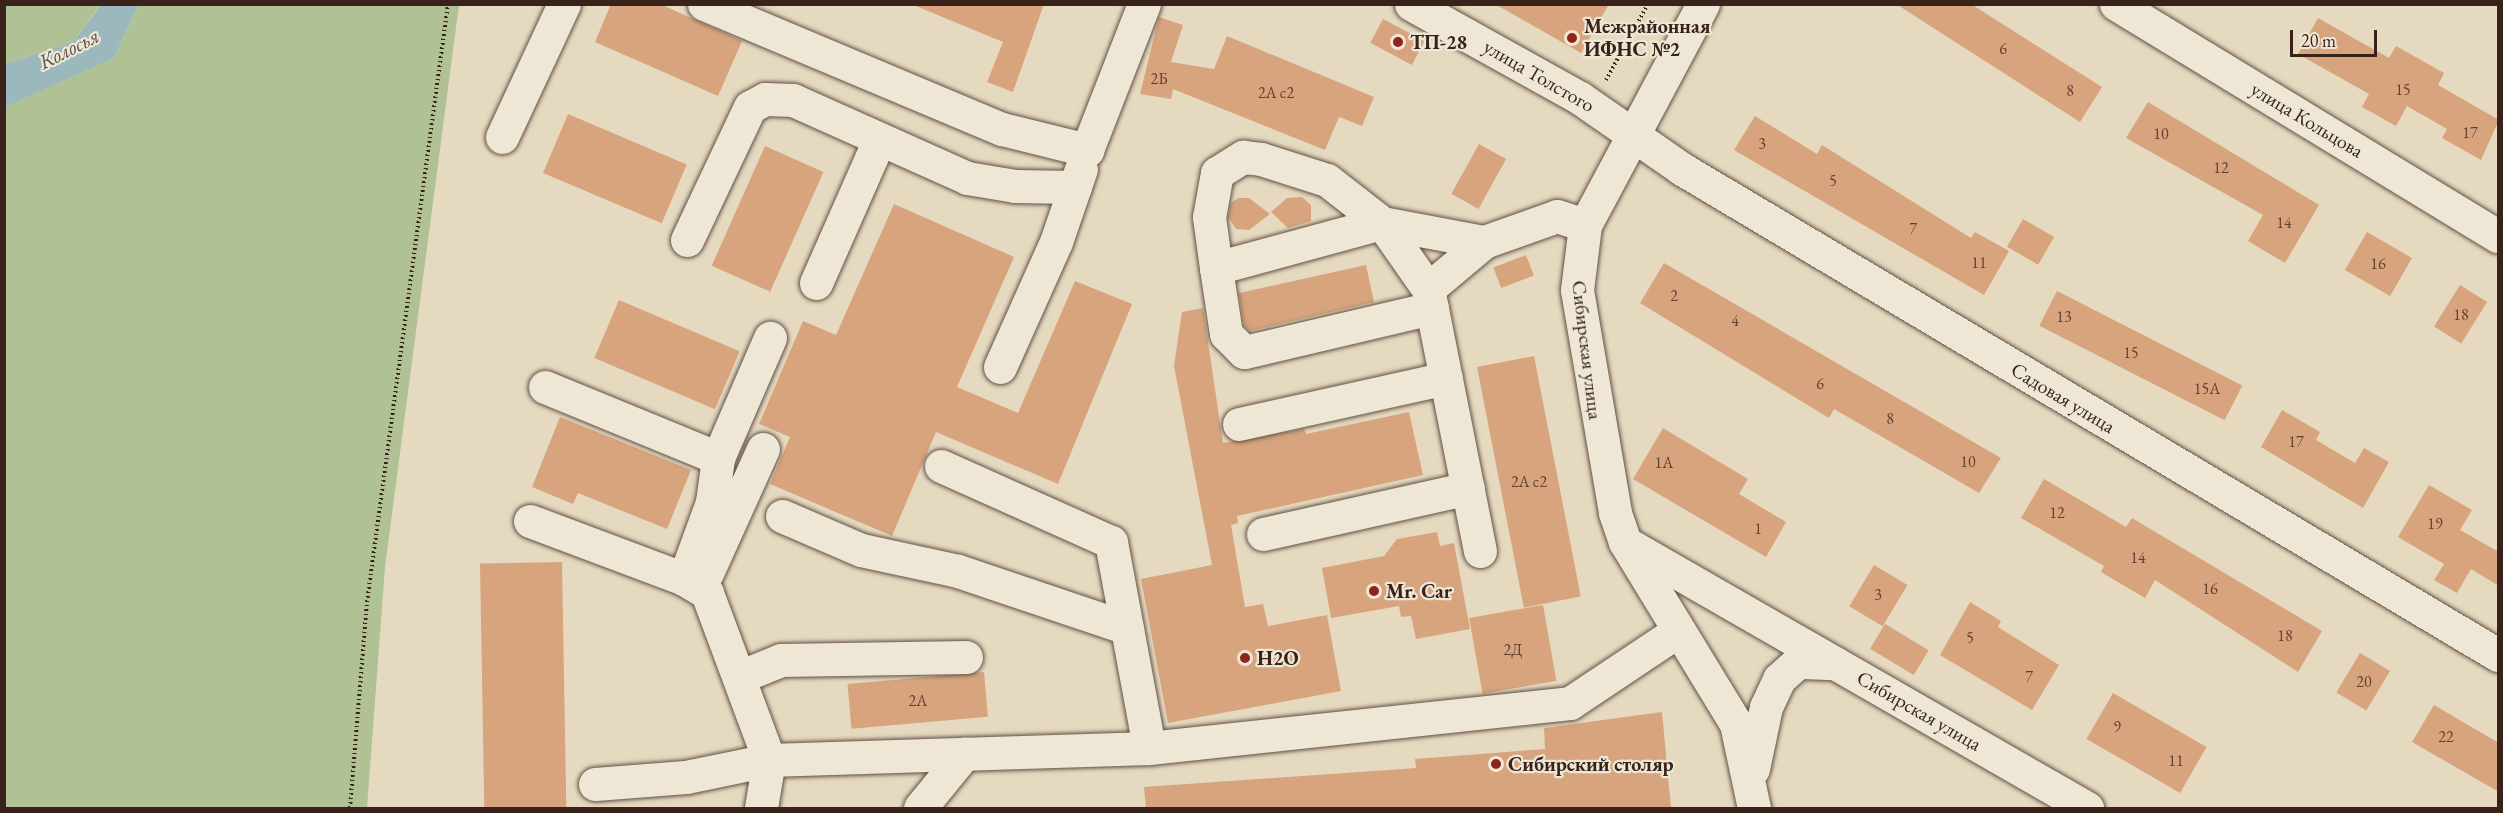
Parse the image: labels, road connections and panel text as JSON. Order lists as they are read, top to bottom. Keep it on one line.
{"streets":{"street":["улица Толстого","улица Кольцова","Сибирская улица","Садовая улица"]},"crossings":[["улица Толстого","Сибирская улица"],["улица Толстого","Садовая улица"],["Сибирская улица","Садовая улица"]],"water":["Колосья"],"places":["Межрайонная ИФНС №2","ТП-28","Mr. Car","Н2О","Сибирский столяр"],"house_numbers":["6","2Б","15","8","2А с2","17","10","3","12","5","14","7","11","16","2","18","13","4","15","6","15А","8","17","10","1А","2А с2","12","19","1","14","16","3","18","5","2Д","7","20","2А","9","22","11"],"scale_bar":"20 m"}
